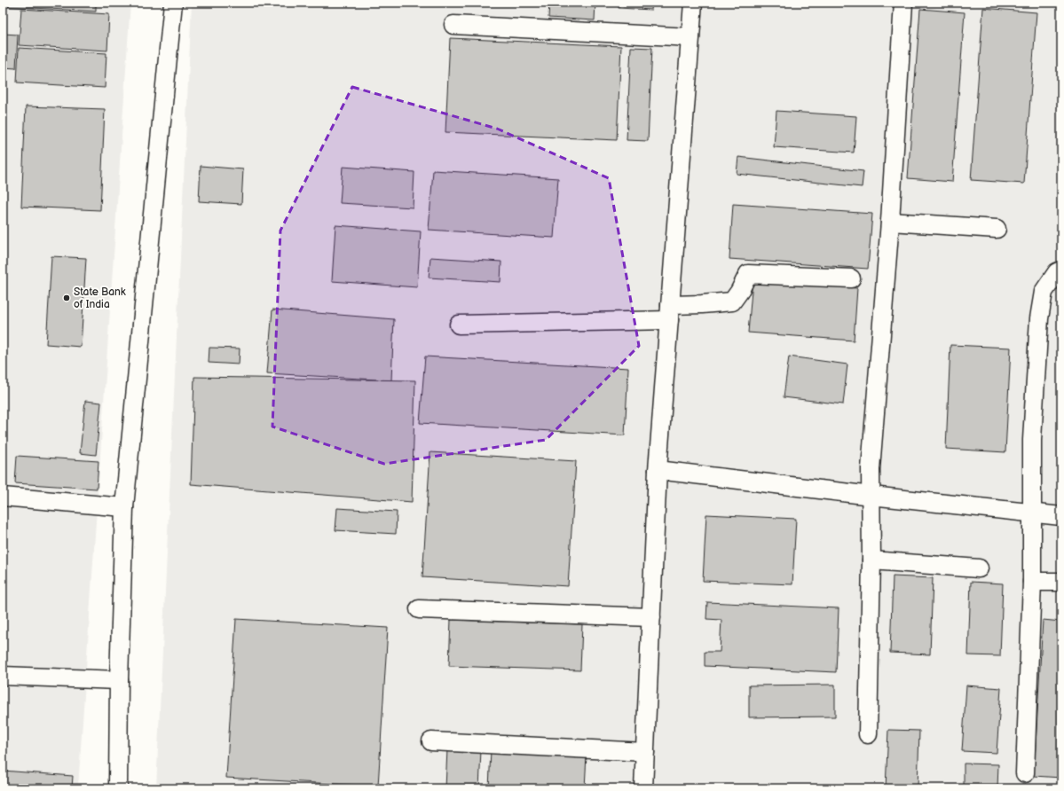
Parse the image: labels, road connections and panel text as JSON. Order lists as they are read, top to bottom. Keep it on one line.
{"places":["State Bank of India"]}
